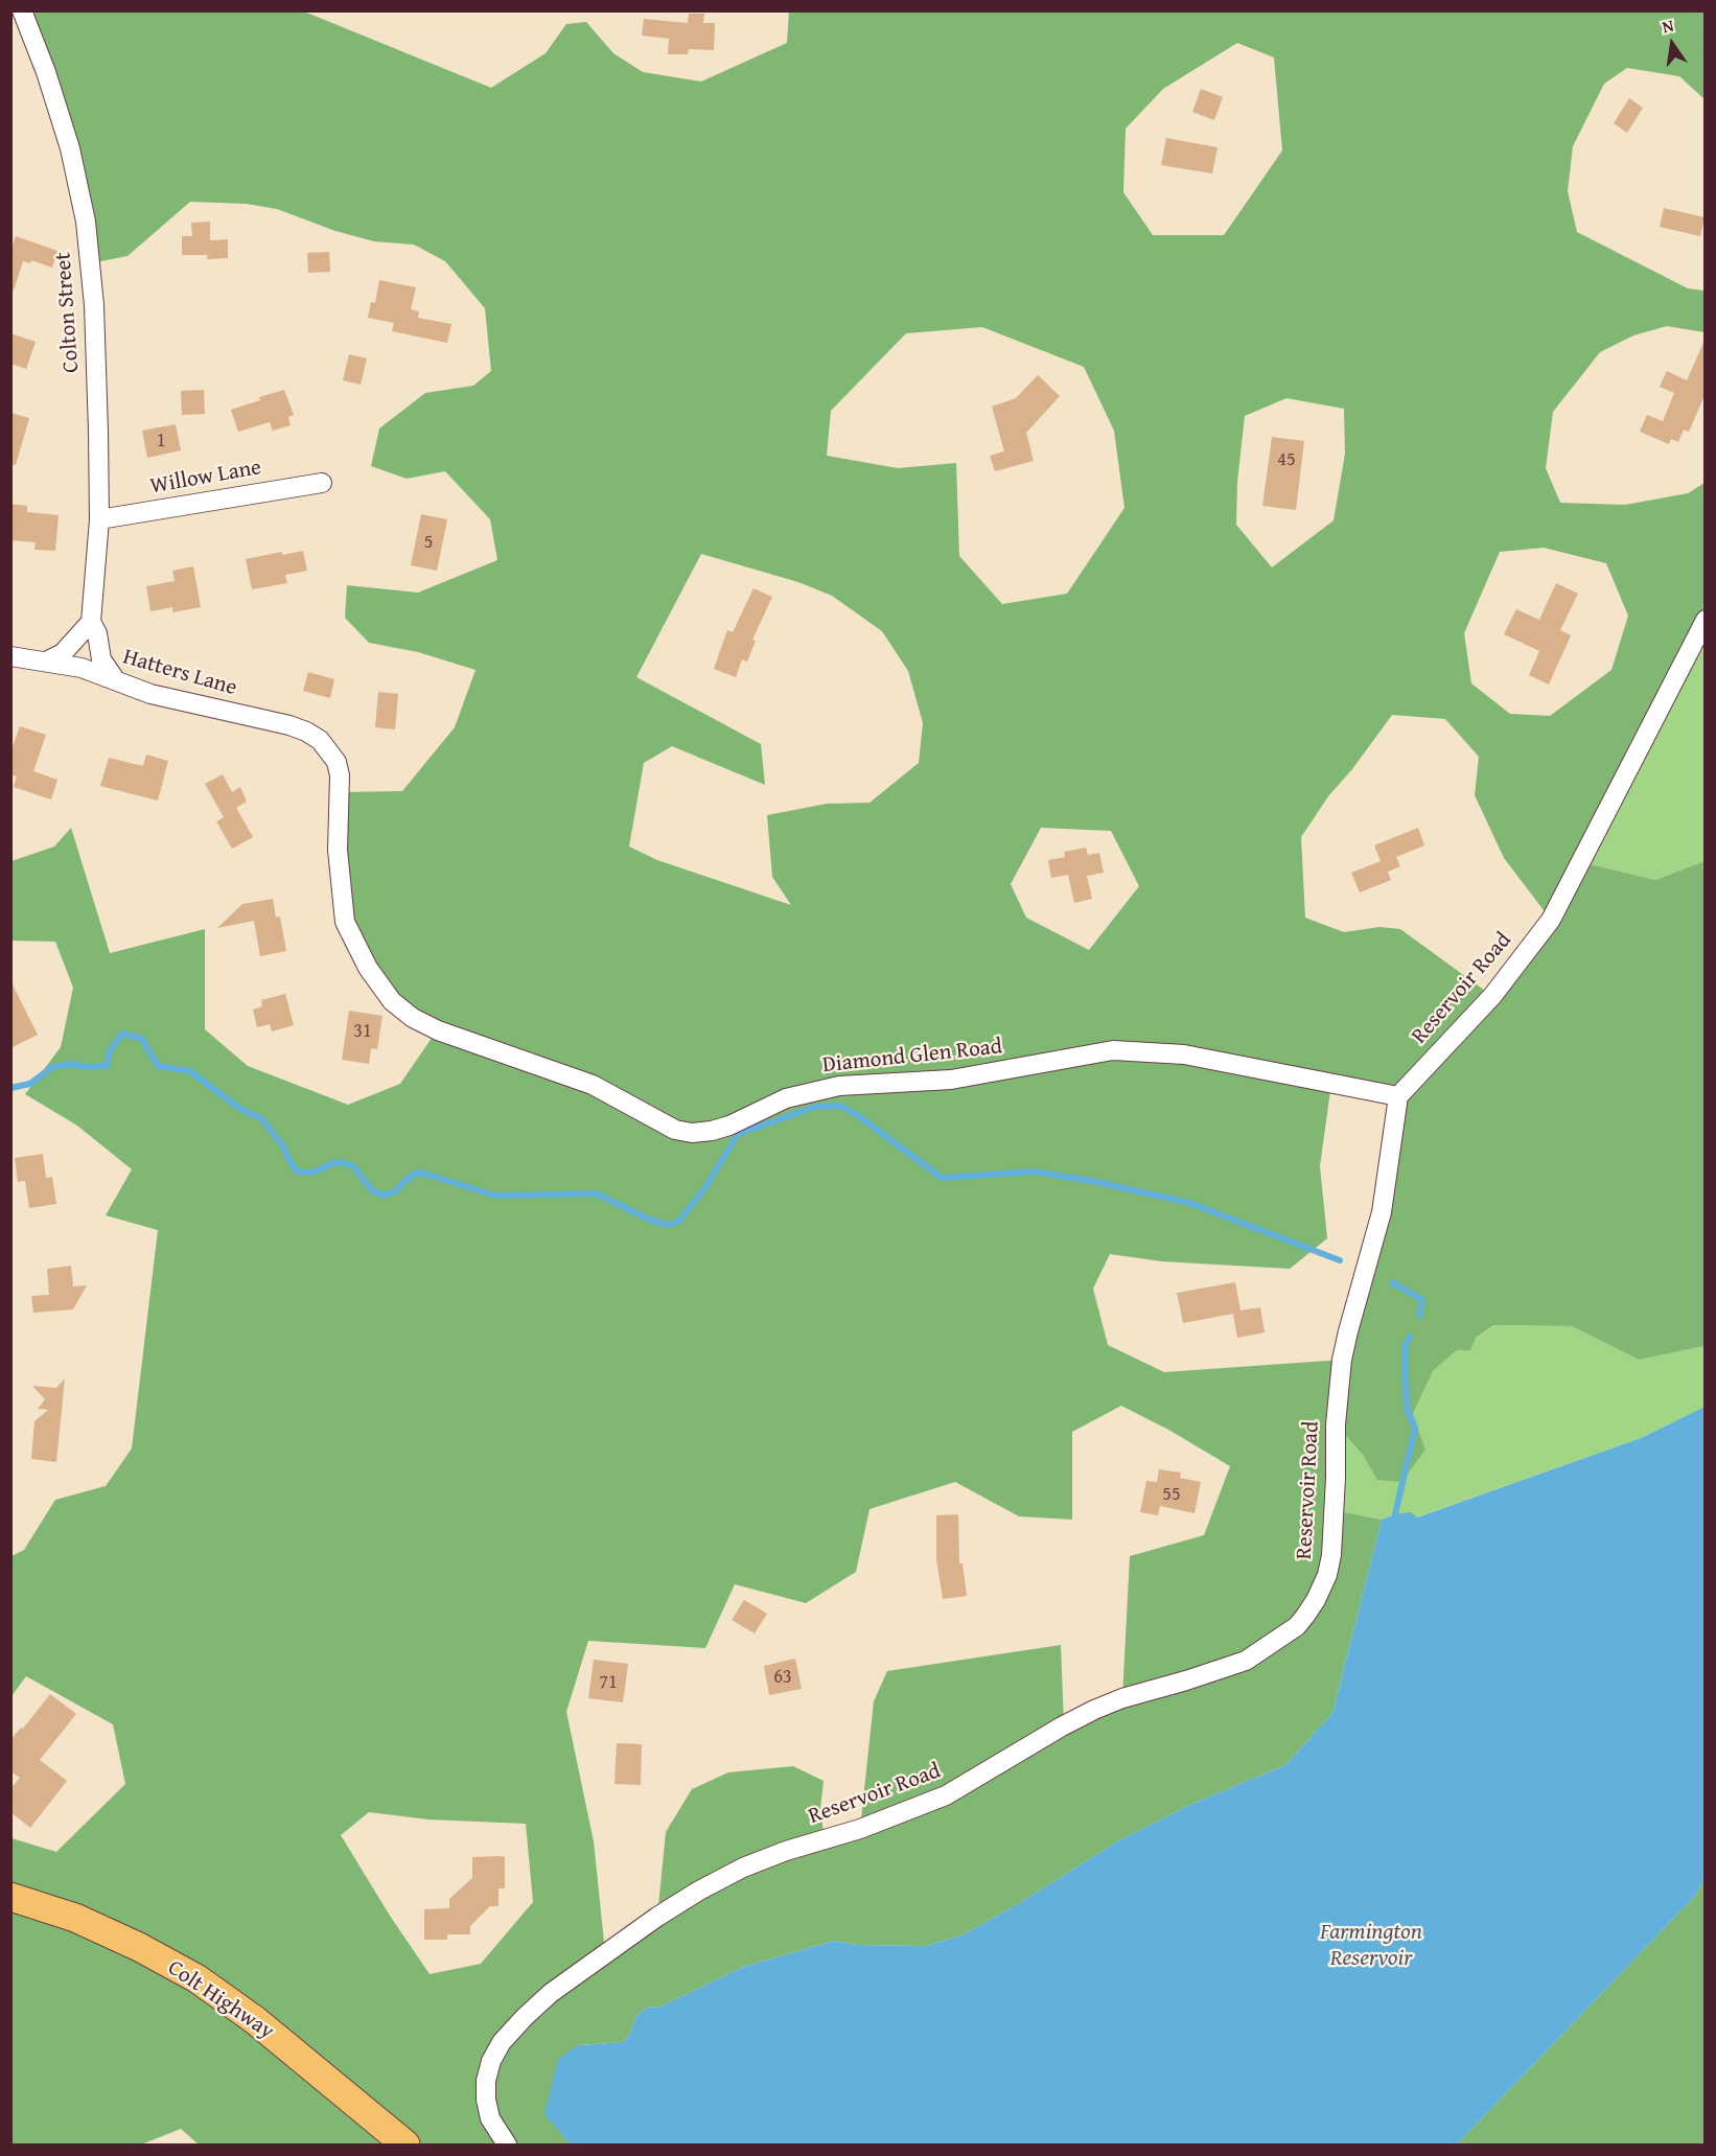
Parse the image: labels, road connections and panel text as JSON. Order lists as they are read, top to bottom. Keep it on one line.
{"streets":{"highway":["Colt Highway"],"street":["Colton Street","Willow Lane","Hatters Lane","Reservoir Road","Diamond Glen Road"]},"crossings":[["Colton Street","Willow Lane"],["Colton Street","Hatters Lane"],["Hatters Lane","Diamond Glen Road"],["Reservoir Road","Diamond Glen Road"]],"water":["Farmington Reservoir"],"house_numbers":["1","45","5","31","55","63","71"],"north":"top"}
